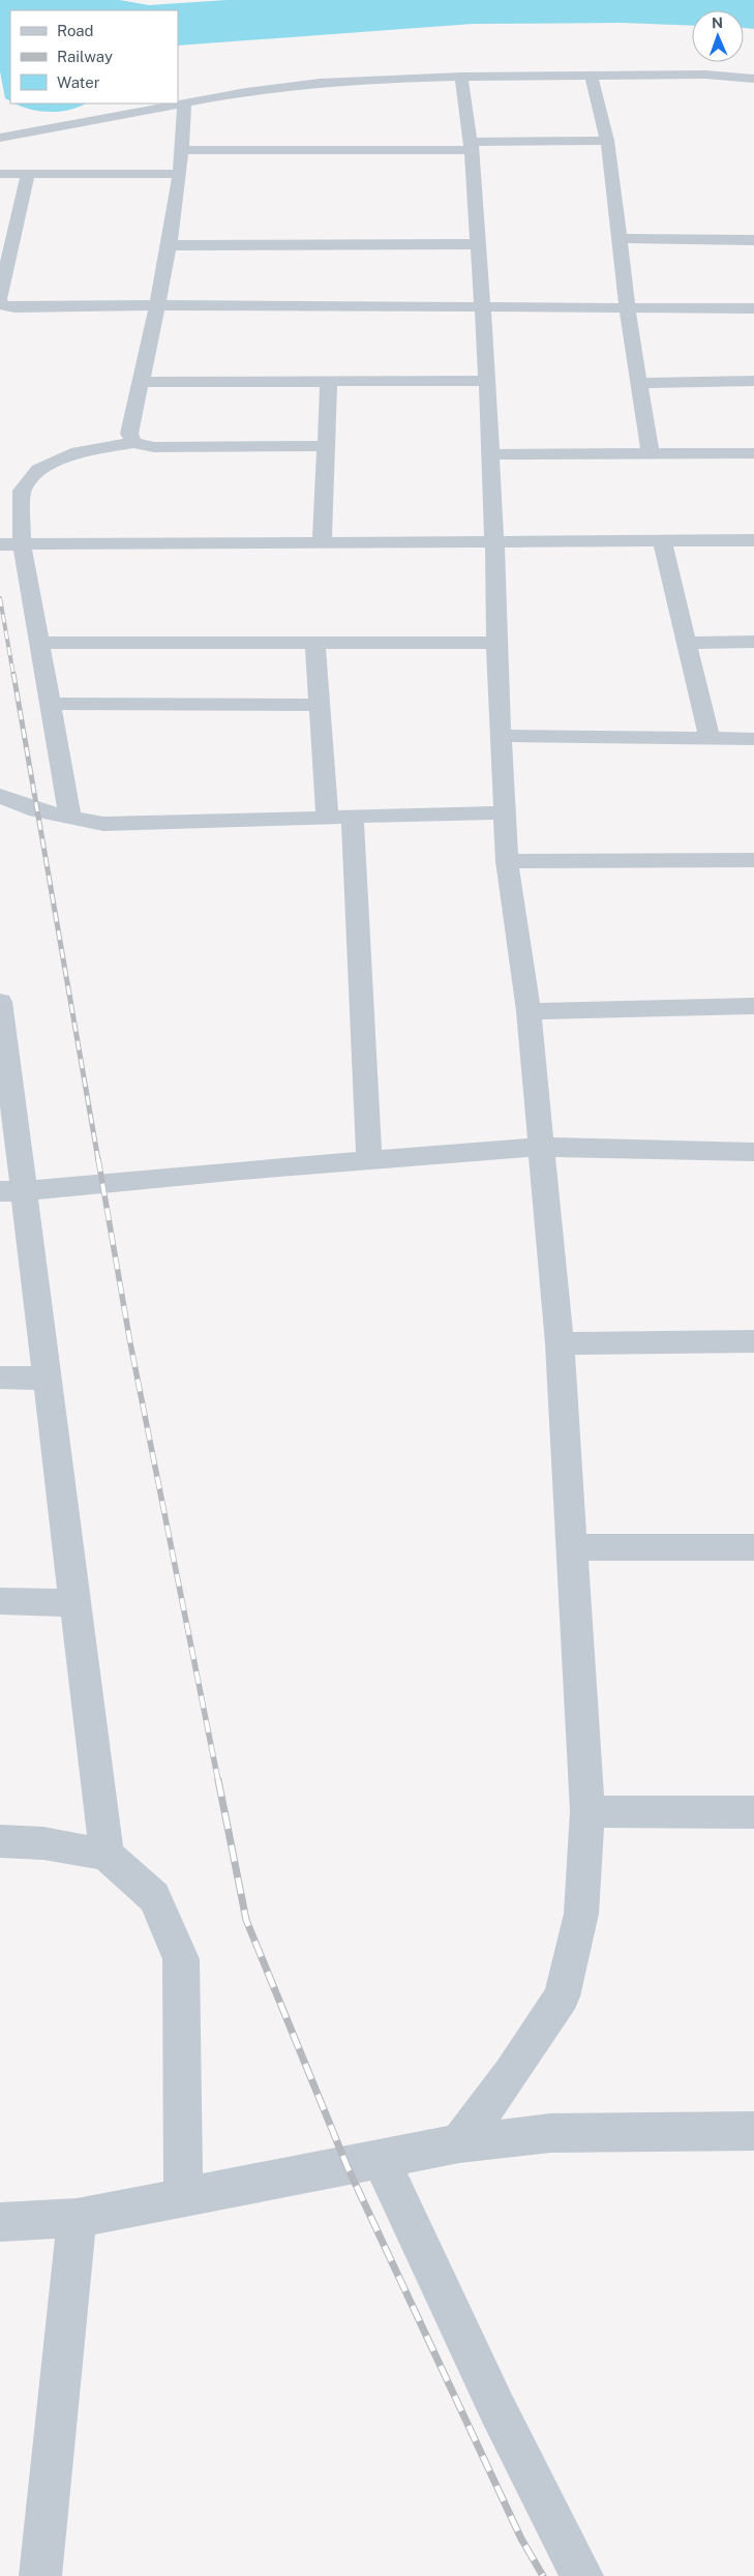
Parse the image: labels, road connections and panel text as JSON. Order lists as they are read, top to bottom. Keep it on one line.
{"legend":["Road","Railway","Water"],"north":"top"}
